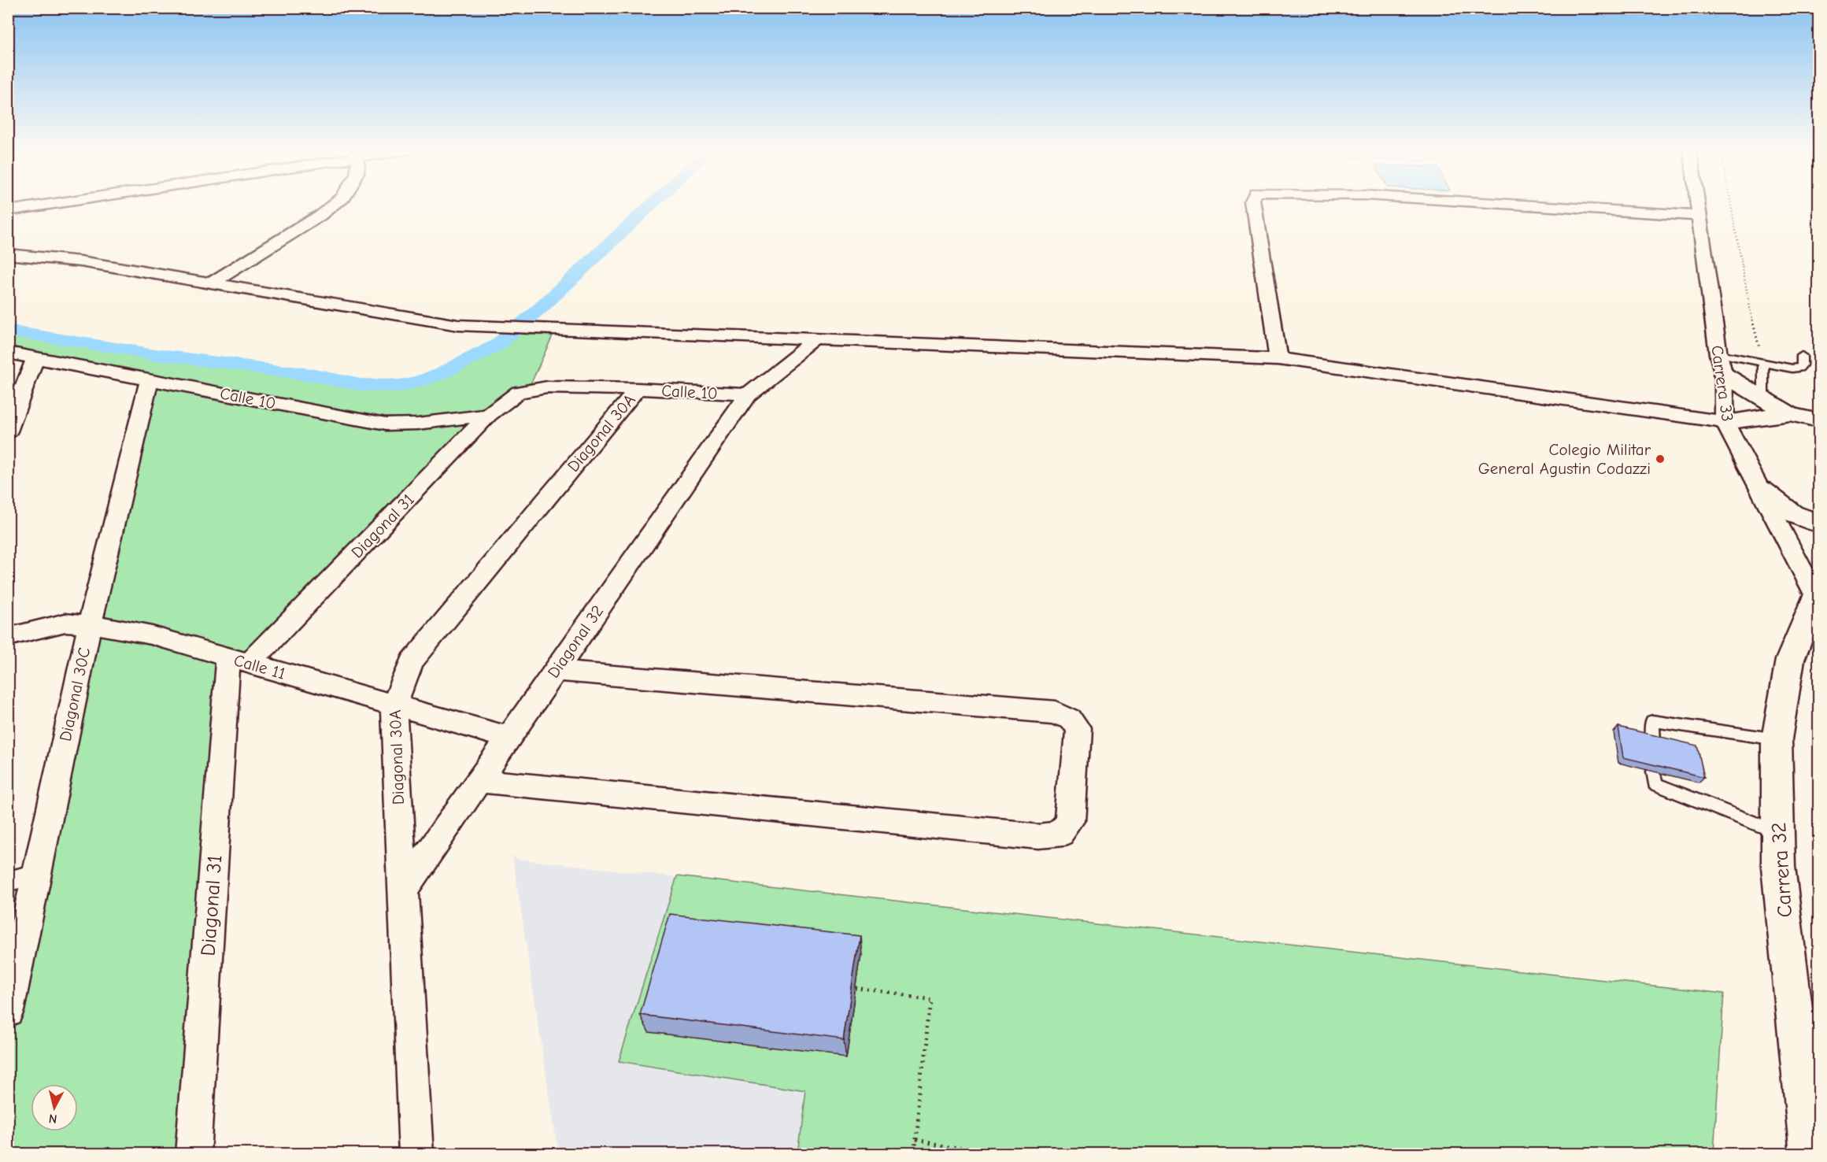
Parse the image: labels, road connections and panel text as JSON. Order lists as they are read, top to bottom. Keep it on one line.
{"streets":{"street":["Carrera 33","Calle 10","Diagonal 30A","Diagonal 31","Diagonal 32","Calle 11","Diagonal 30C","Carrera 32"]},"crossings":[["Carrera 33","Carrera 32"],["Calle 10","Diagonal 30A"],["Calle 10","Diagonal 31"],["Calle 10","Diagonal 32"],["Calle 10","Diagonal 30C"],["Diagonal 30A","Diagonal 32"],["Diagonal 30A","Calle 11"],["Diagonal 31","Calle 11"],["Diagonal 32","Calle 11"],["Calle 11","Diagonal 30C"]],"places":["Colegio Militar General Agustin Codazzi"],"north":"bottom"}
